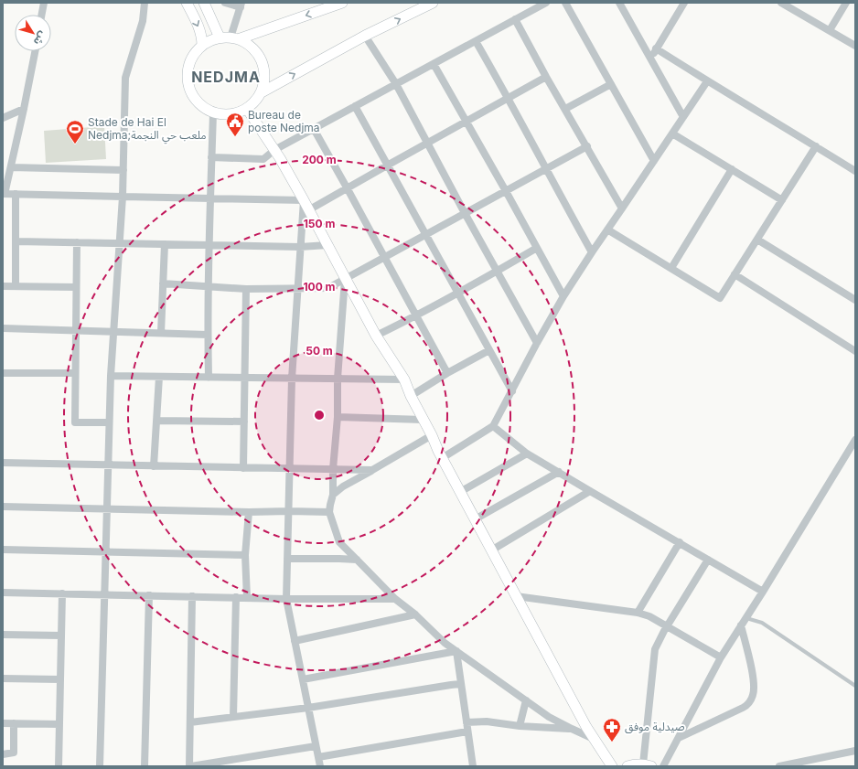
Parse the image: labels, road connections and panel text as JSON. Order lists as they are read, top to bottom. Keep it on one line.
{"districts":["NEDJMA"],"places":{"public building":["Bureau de poste Nedjma"],"sports":["Stade de Hai El Nedjma;ملعب حي النجمة"],"pharmacy":["صيدلية موفق"]},"north":"bottom right","rings":["200 m","150 m","100 m","50 m"]}
